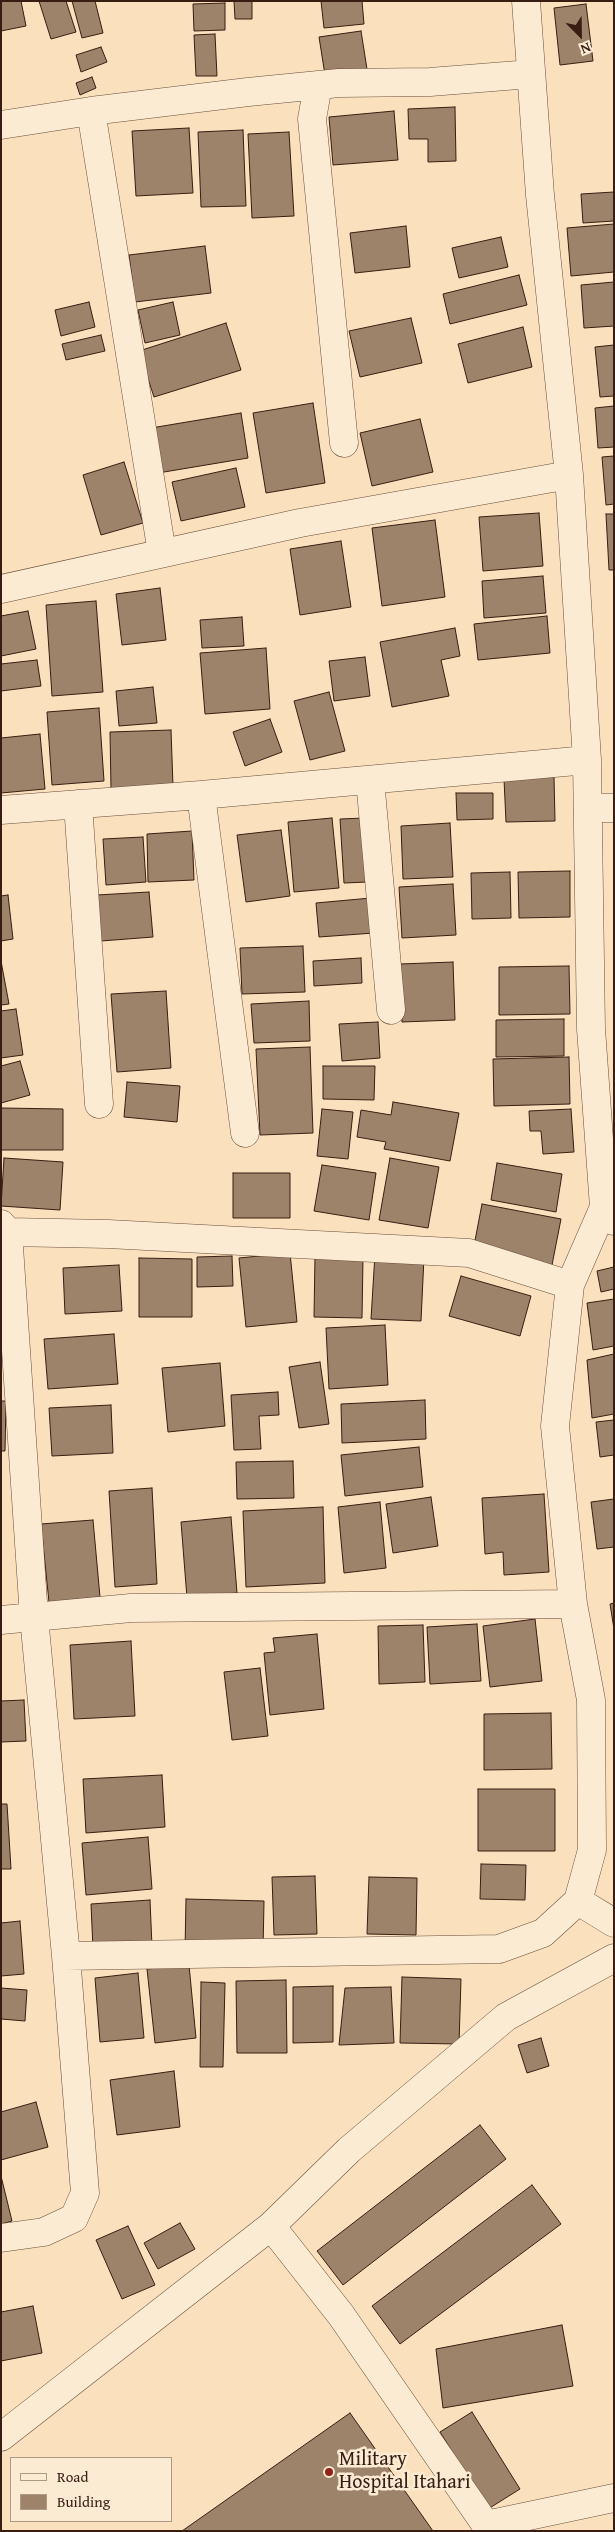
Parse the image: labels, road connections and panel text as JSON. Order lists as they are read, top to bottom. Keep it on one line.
{"places":["Military Hospital Itahari"],"legend":["Road","Building"],"north":"bottom right"}
